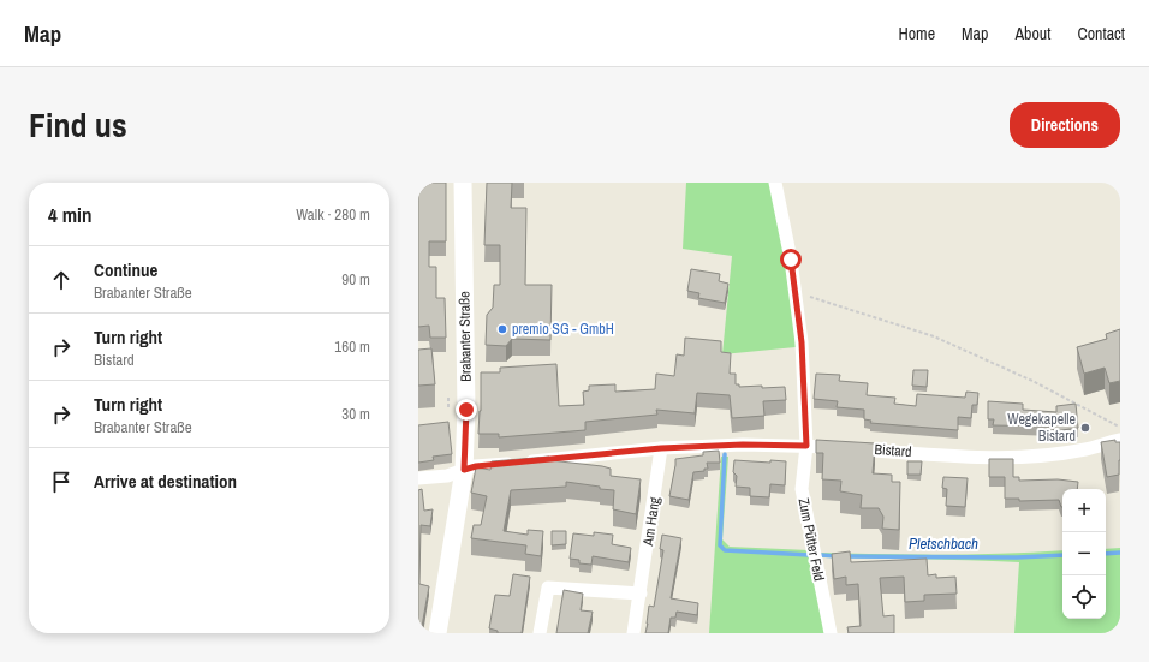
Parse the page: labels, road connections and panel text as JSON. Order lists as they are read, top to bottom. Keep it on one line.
{"streets":{"main road":["Brabanter Straße"],"street":["Bistard","Am Hang","Zum Pütter Feld"]},"crossings":[["Brabanter Straße","Bistard"],["Bistard","Am Hang"],["Bistard","Zum Pütter Feld"]],"water":["Pletschbach"],"places":["premio SG - GmbH","Wegekapelle Bistard"],"page":{"header":"Map","nav":["Home","Map","About","Contact"],"title":"Find us","buttons":"Directions","heading":["4 min","Walk · 280 m"],"list":[["Continue","Brabanter Straße","90 m"],["Turn right","Bistard","160 m"],["Turn right","Brabanter Straße","30 m"],"Arrive at destination"],"map_buttons":["+","−"]}}
